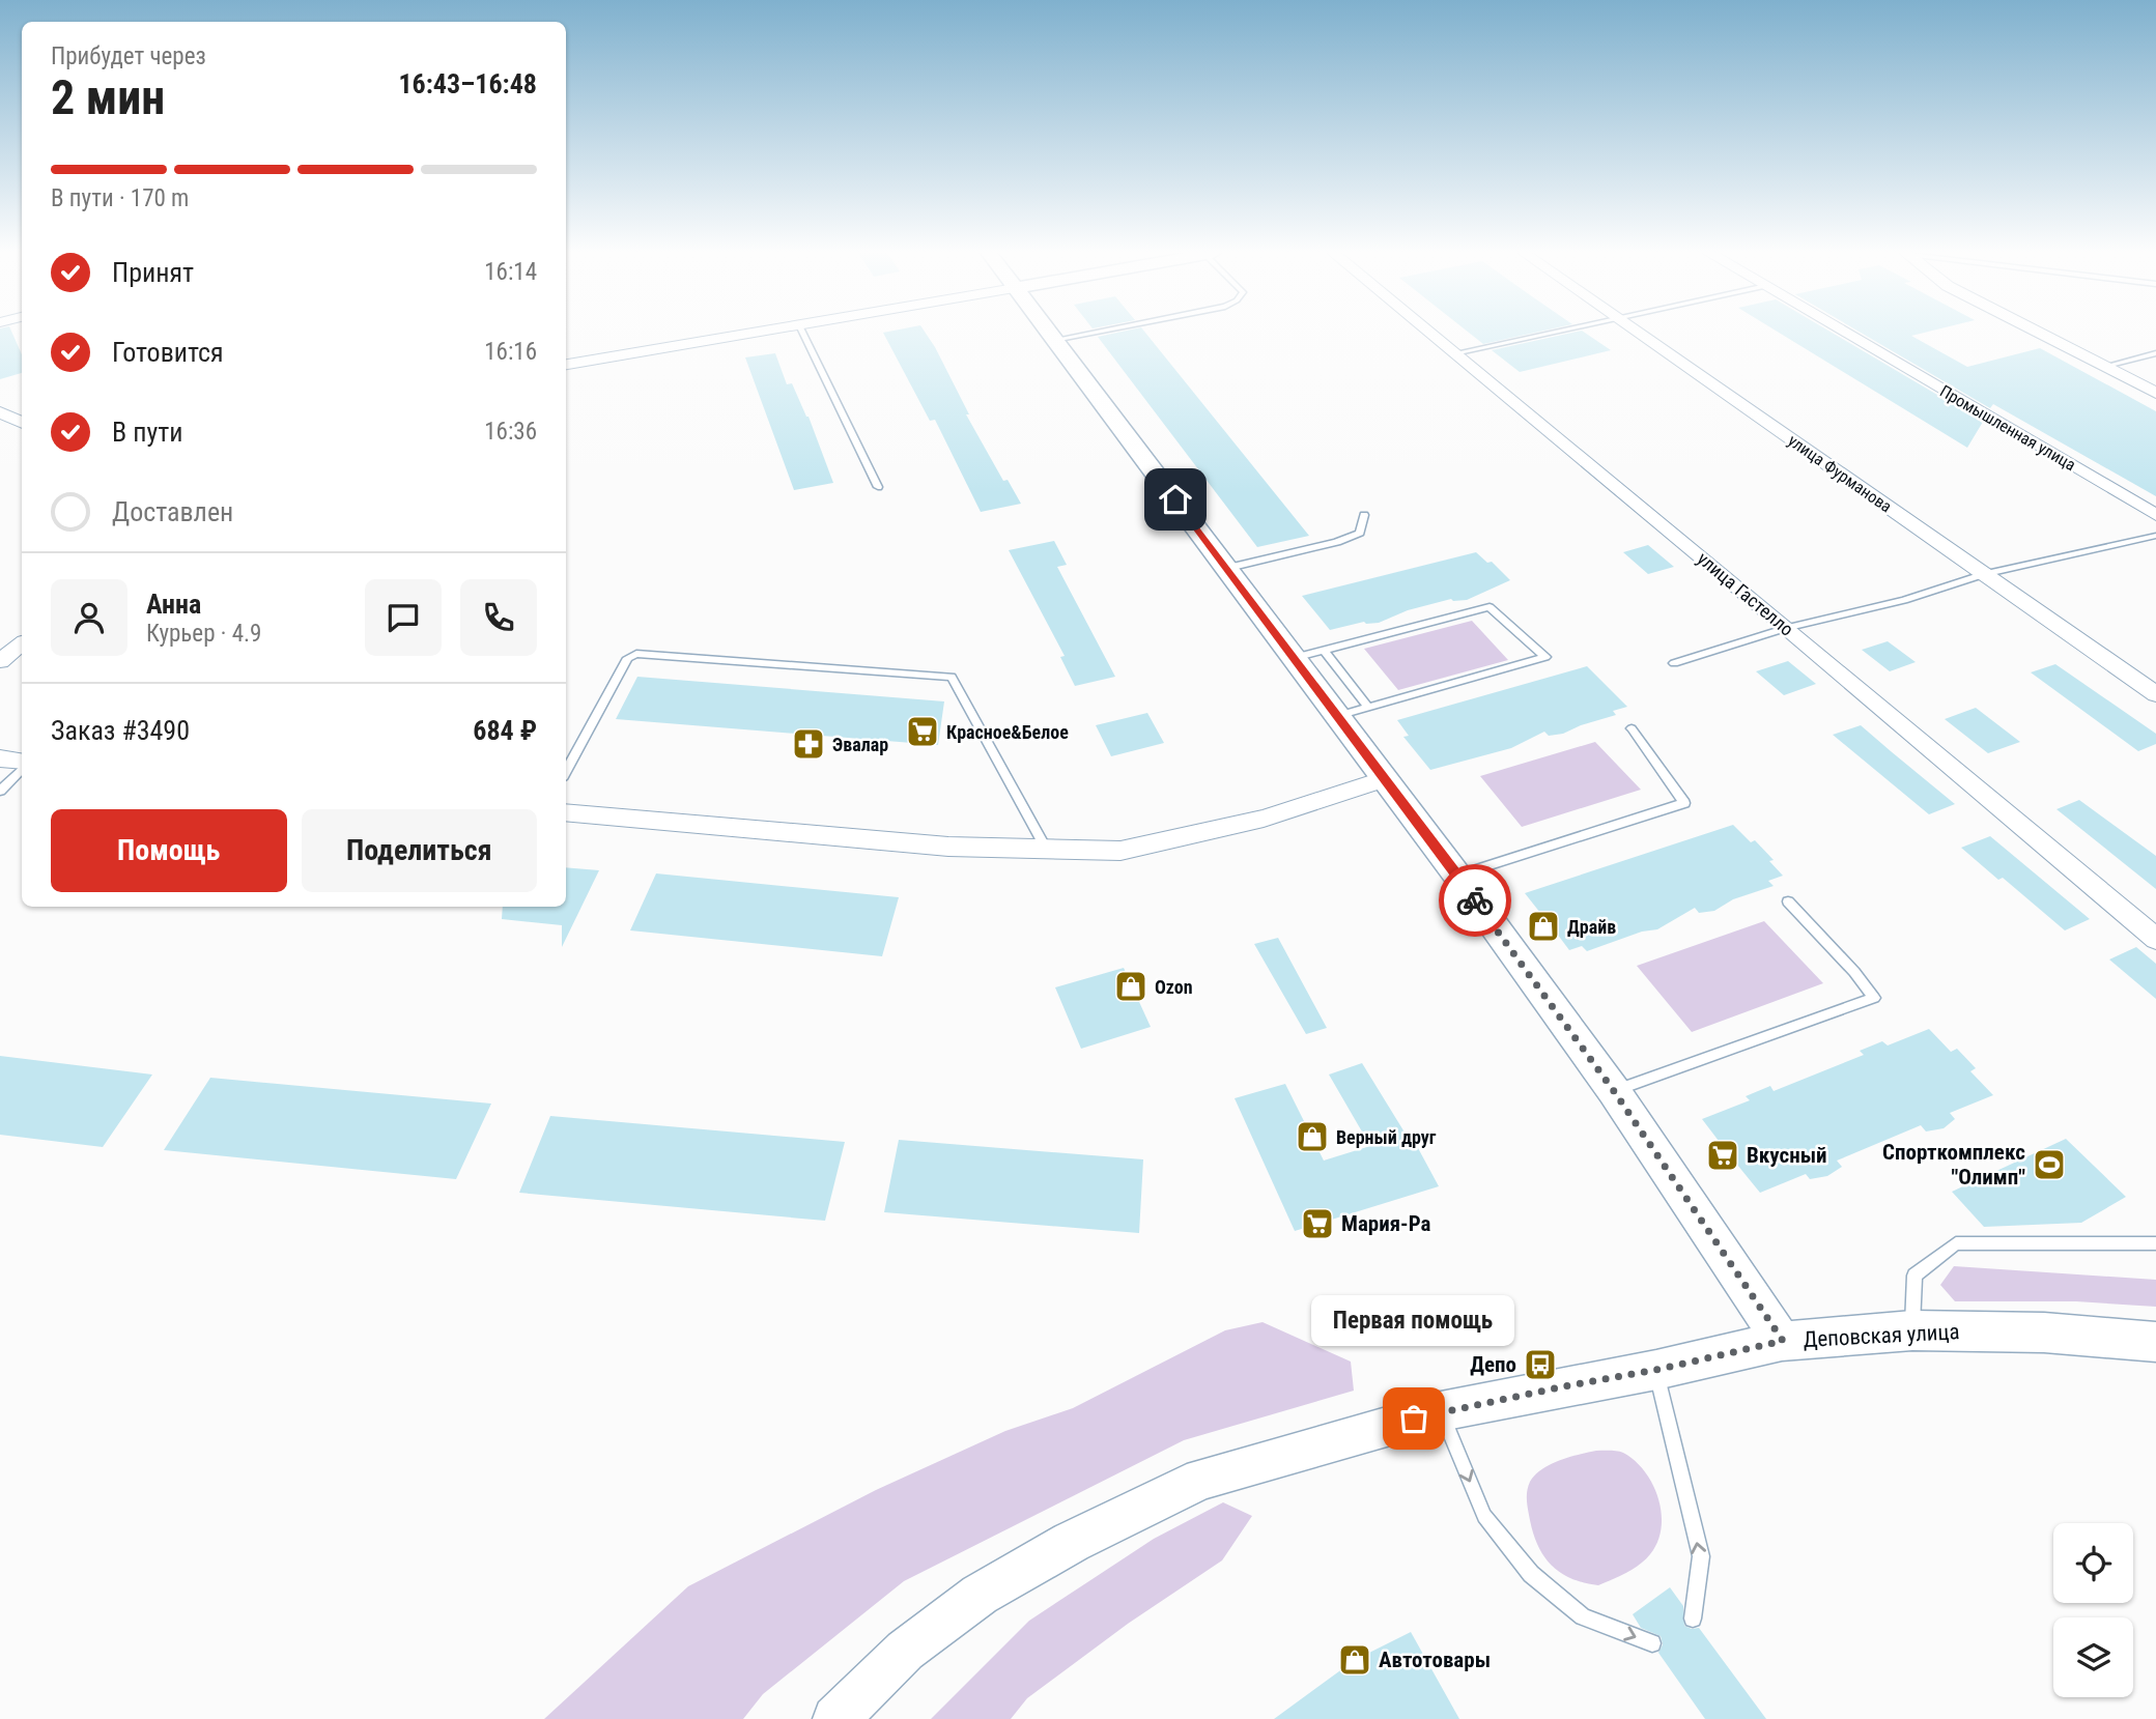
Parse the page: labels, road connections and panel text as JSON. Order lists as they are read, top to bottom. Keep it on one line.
{"streets":{"street":["Промышленная улица","улица Фурманова","улица Гастелло","Деповская улица"]},"places":{"supermarket":["Красное&Белое","Вкусный","Мария-Ра"],"pharmacy":["Эвалар"],"shop":["Драйв","Ozon","Верный друг","Автотовары"],"sports":["Спорткомплекс \"Олимп\""],"bus stop":["Депо"],"other":["Первая помощь"]},"page":{"heading":["2 мин","Прибудет через","16:43–16:48"],"panel":["Анна","Курьер · 4.9","Заказ #3490","684 ₽"],"bar":"В пути · 170 m","list":[["Принят","16:14"],["Готовится","16:16"],["В пути","16:36"],"Доставлен"],"buttons":["Помощь","Поделиться"],"bubble":"Первая помощь"}}
